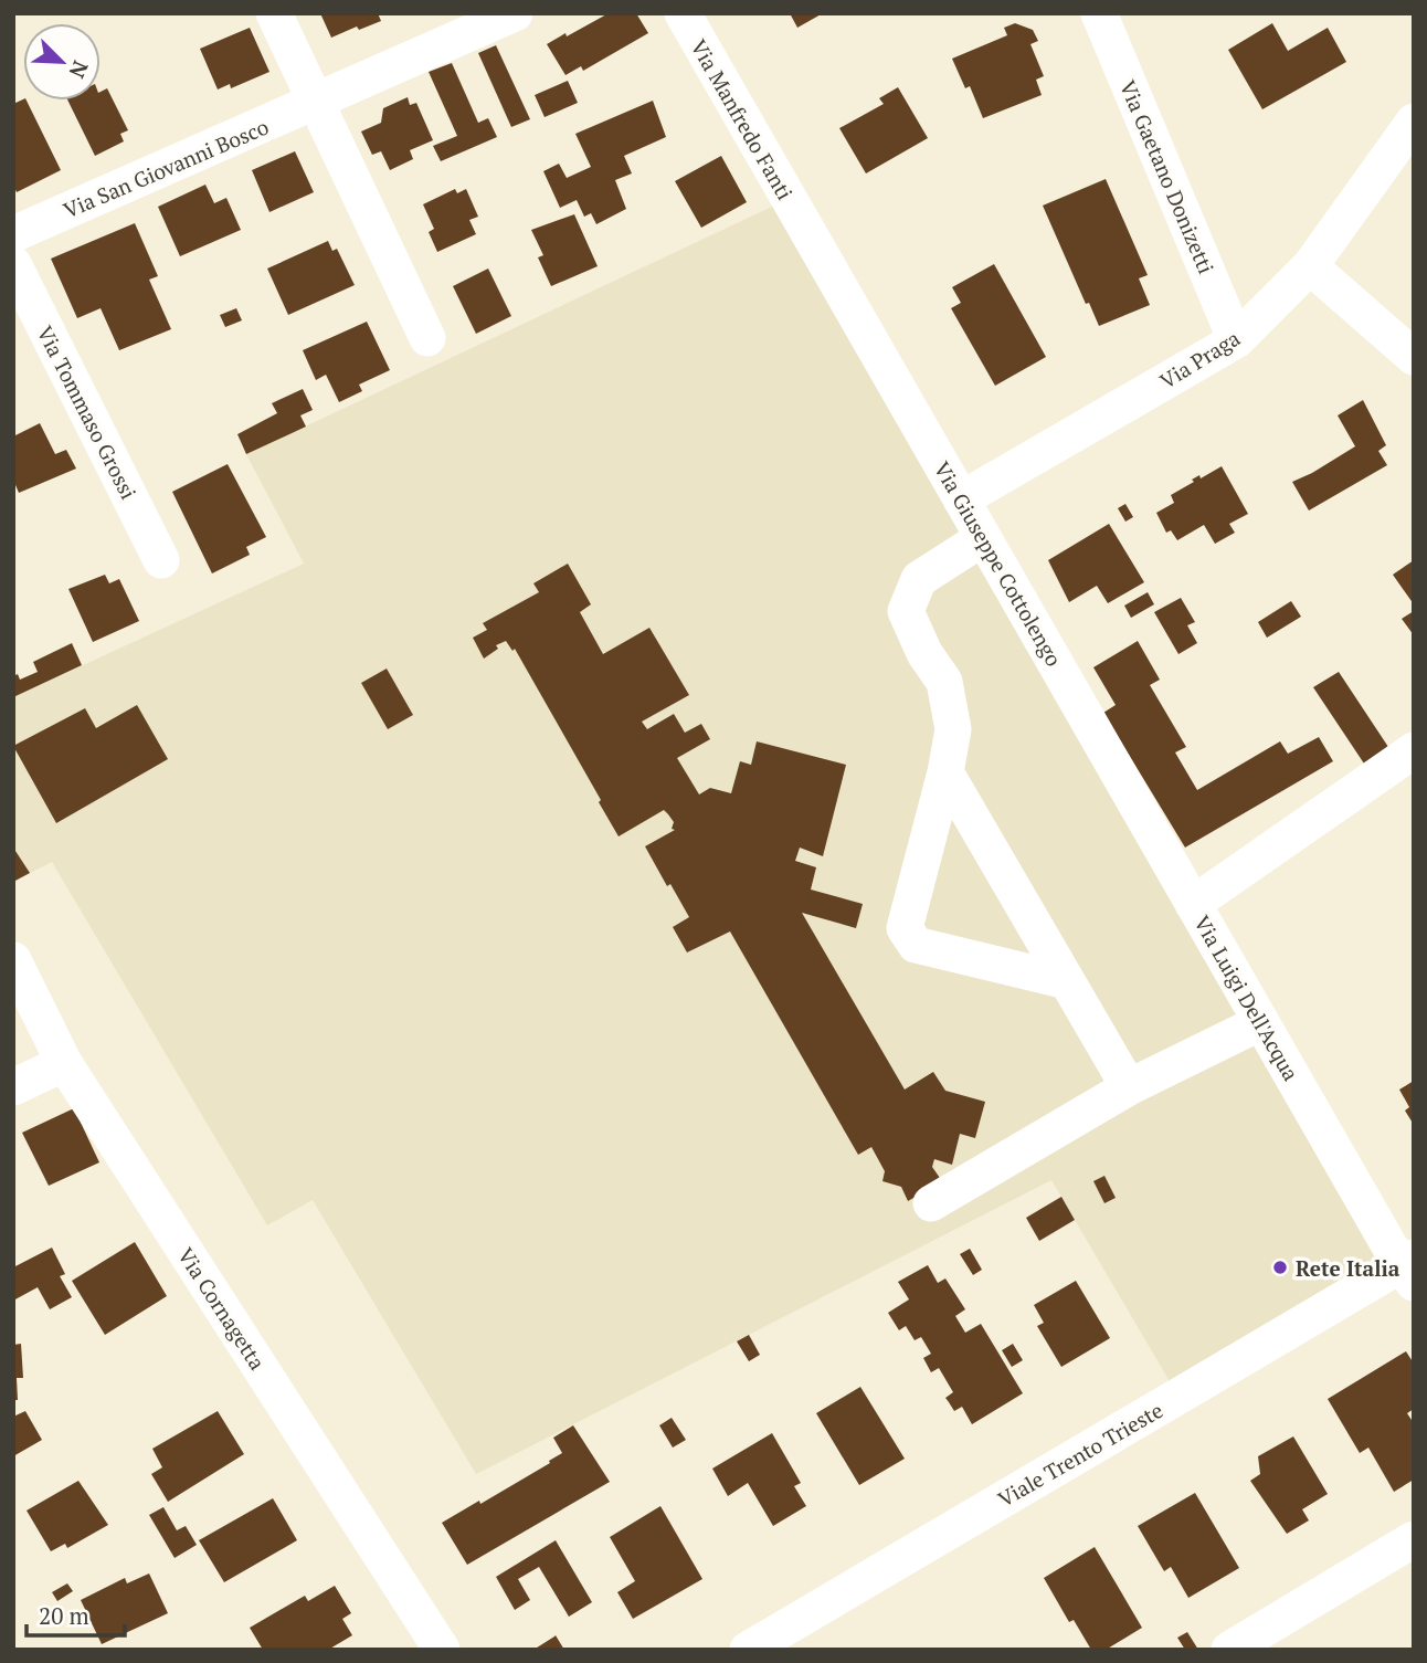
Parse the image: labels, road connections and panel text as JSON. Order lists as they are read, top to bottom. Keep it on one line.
{"streets":{"street":["Via Manfredo Fanti","Via San Giovanni Bosco","Via Gaetano Donizetti","Via Praga","Via Tommaso Grossi","Via Giuseppe Cottolengo","Via Luigi Dell'Acqua","Via Cornagetta","Viale Trento Trieste"]},"crossings":[["Via Manfredo Fanti","Via Giuseppe Cottolengo"],["Via Gaetano Donizetti","Via Praga"],["Via Praga","Via Giuseppe Cottolengo"],["Via Giuseppe Cottolengo","Via Luigi Dell'Acqua"],["Via Luigi Dell'Acqua","Viale Trento Trieste"]],"places":["Rete Italia"],"scale_bar":"20 m","north":"bottom right"}
